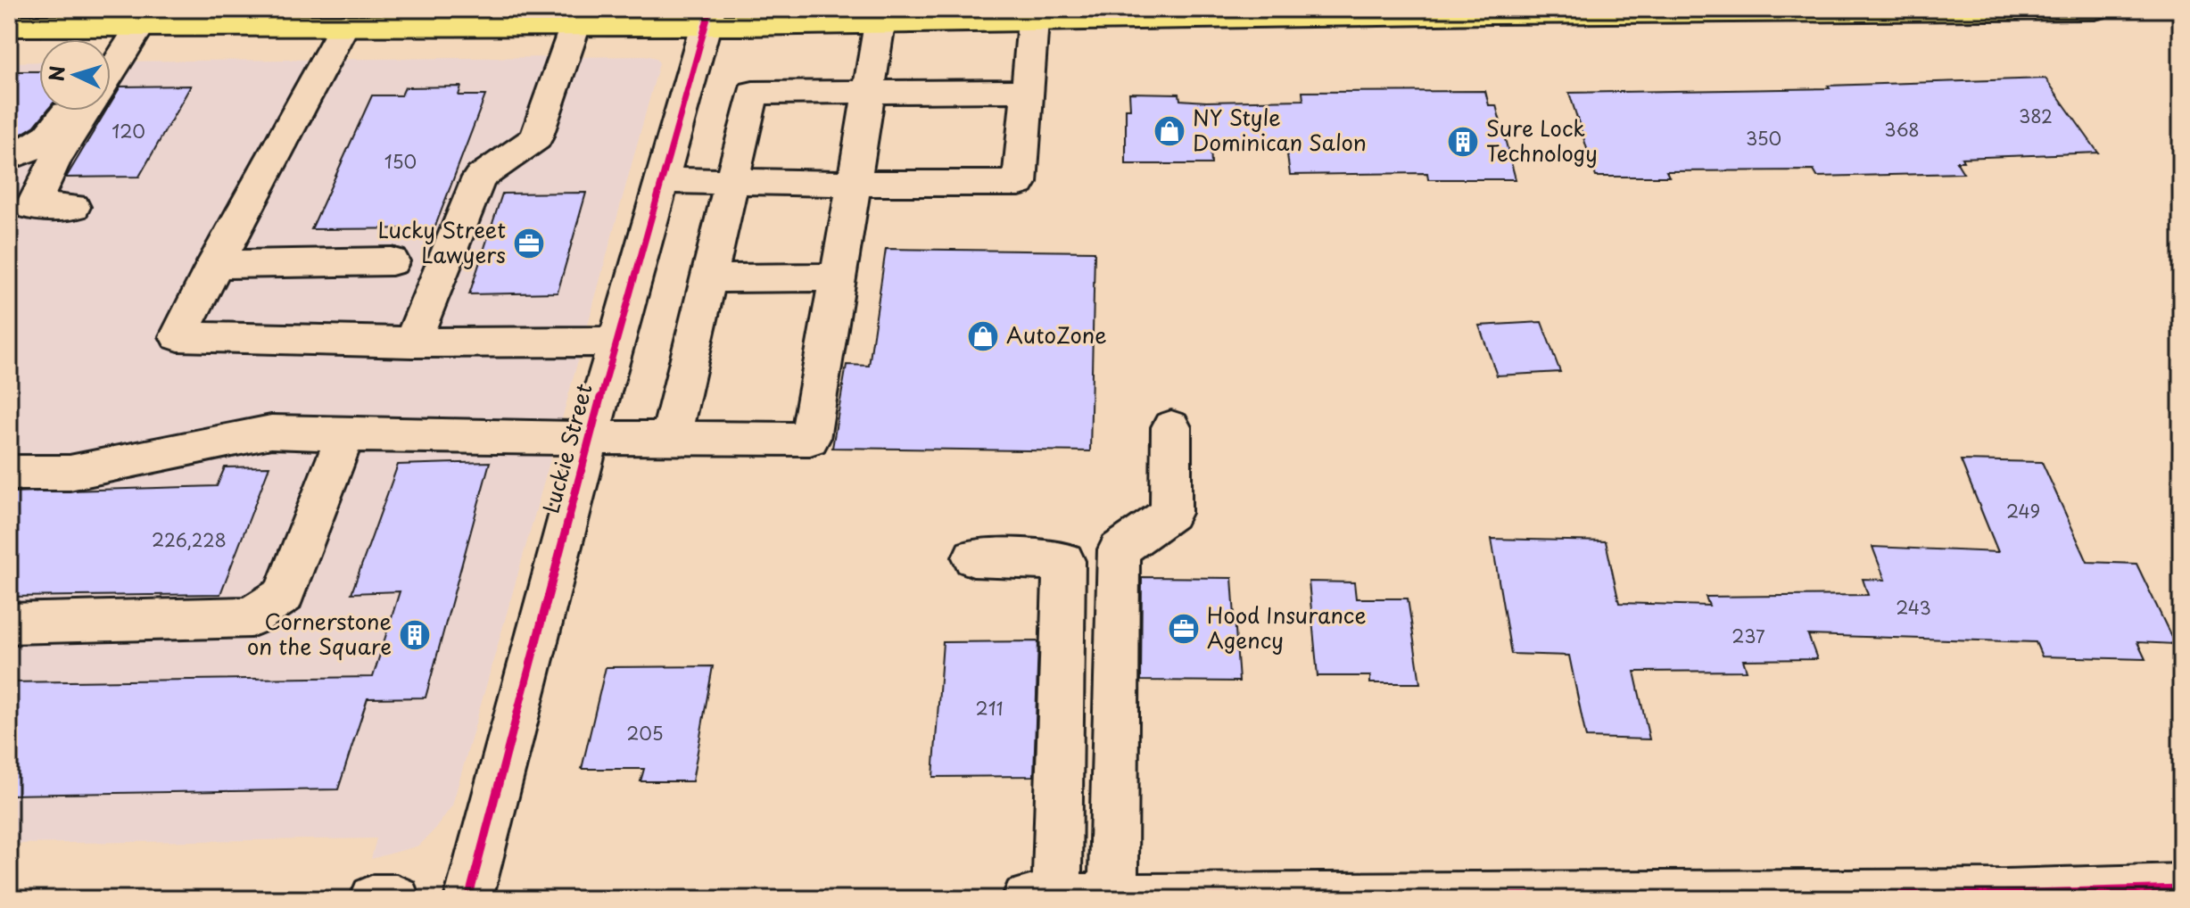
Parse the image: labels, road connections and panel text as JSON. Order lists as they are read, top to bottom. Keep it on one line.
{"streets":{"street":["Luckie Street"]},"places":{"shop":["NY Style Dominican Salon","AutoZone"],"building":["Sure Lock Technology","Cornerstone on the Square"],"office":["Lucky Street Lawyers","Hood Insurance Agency"]},"house_numbers":["382","368","120","350","150","249","226,228","243","237","211","205"],"north":"left"}
